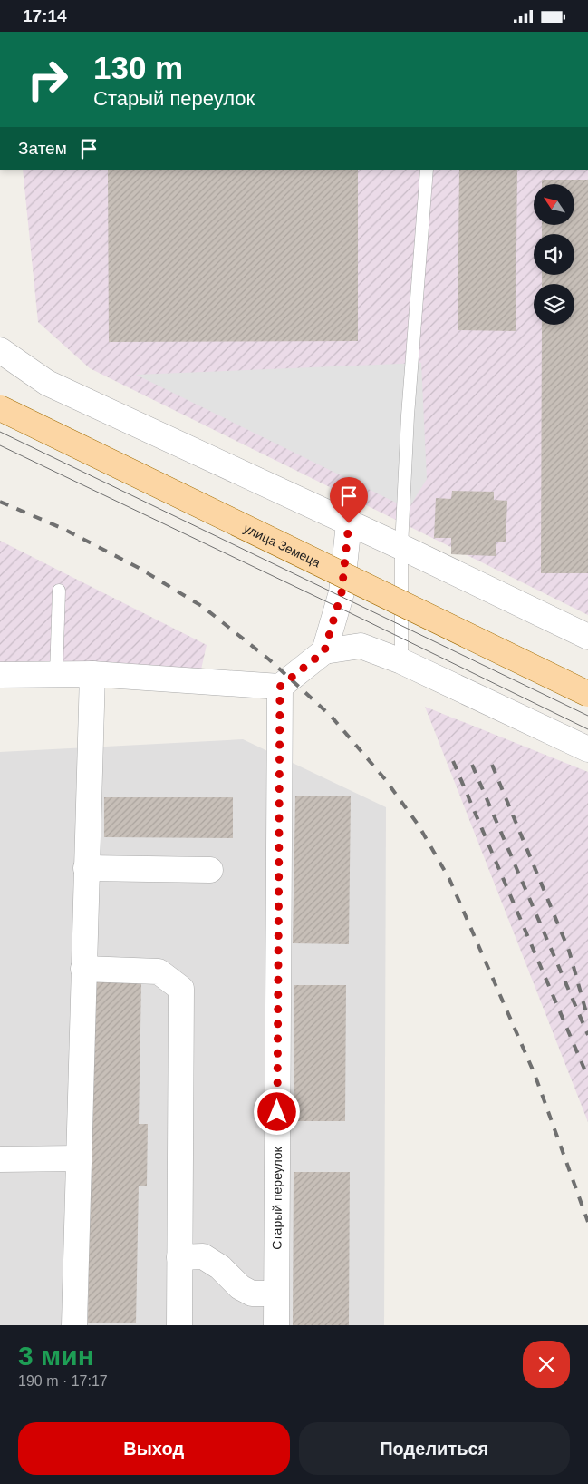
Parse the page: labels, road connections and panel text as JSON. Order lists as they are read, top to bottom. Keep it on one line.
{"streets":{"main road":["улица Земеца"],"street":["Старый переулок"]},"north":"top left","page":{"status":"17:14","turn":["130 m","Старый переулок"],"then":"Затем","heading":["3 мин","190 m · 17:17"],"buttons":["Выход","Поделиться"]}}
